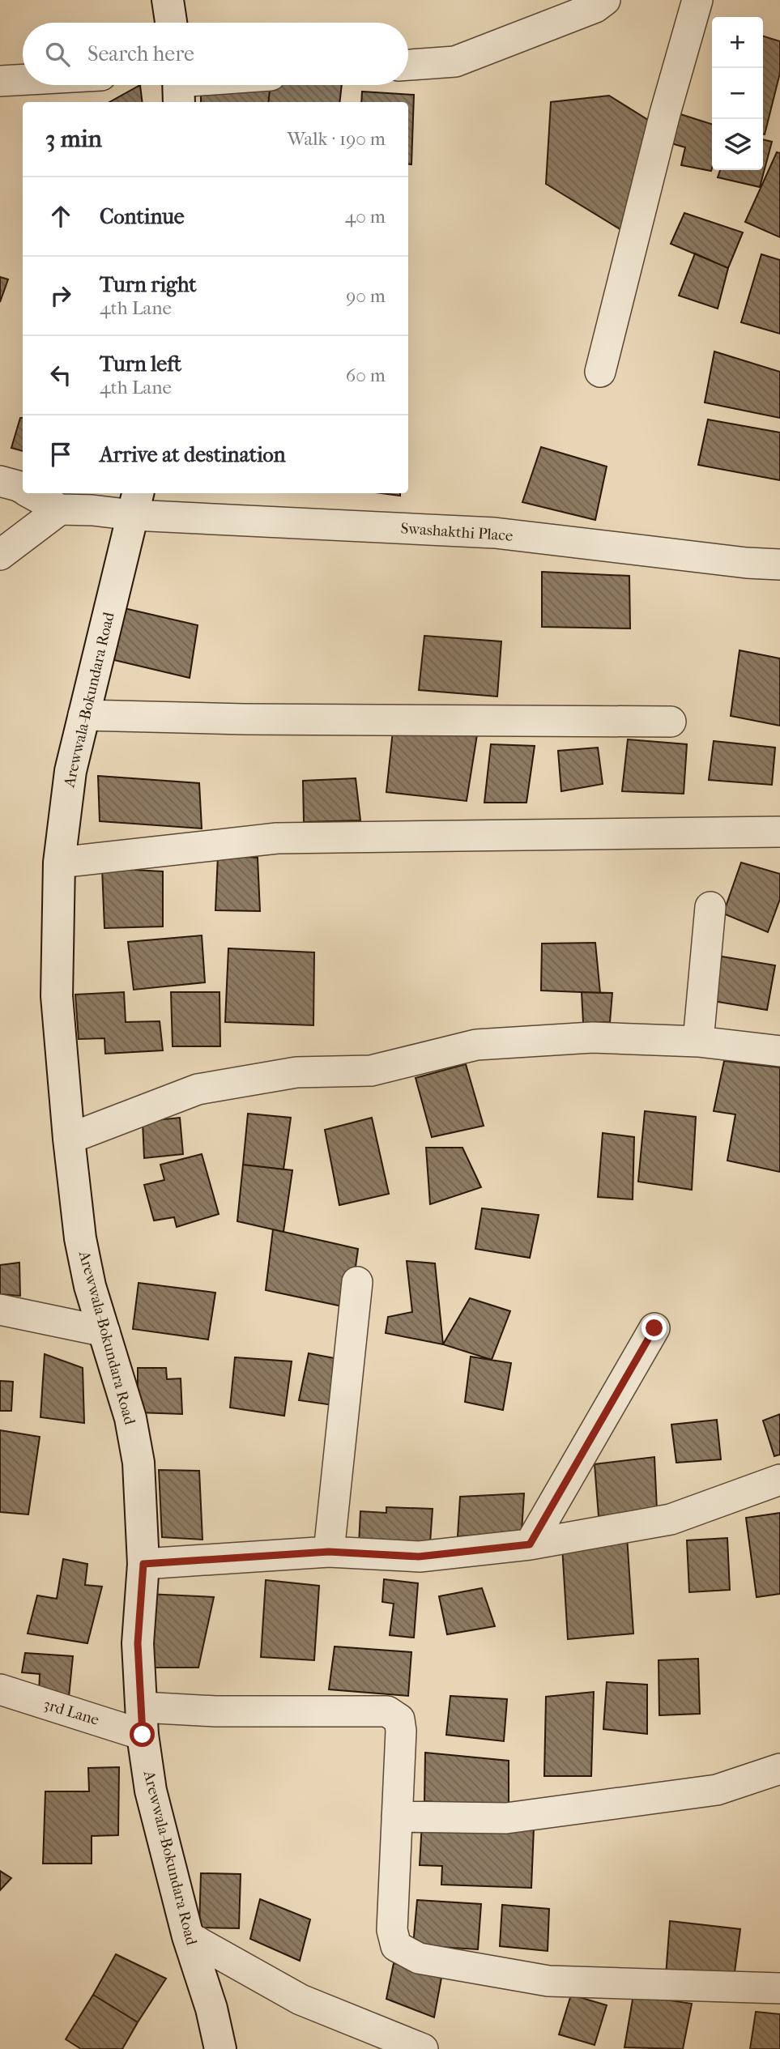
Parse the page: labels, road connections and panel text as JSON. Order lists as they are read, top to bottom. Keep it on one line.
{"streets":{"street":["Swashakthi Place","Arewwala-Bokundara Road","3rd Lane"]},"crossings":[["Swashakthi Place","Arewwala-Bokundara Road"],["Arewwala-Bokundara Road","3rd Lane"]],"page":{"map_buttons":["+","−"],"search":"Search here","heading":["3 min","Walk · 190 m"],"list":[["Continue","40 m"],["Turn right","4th Lane","90 m"],["Turn left","4th Lane","60 m"],"Arrive at destination"]}}
